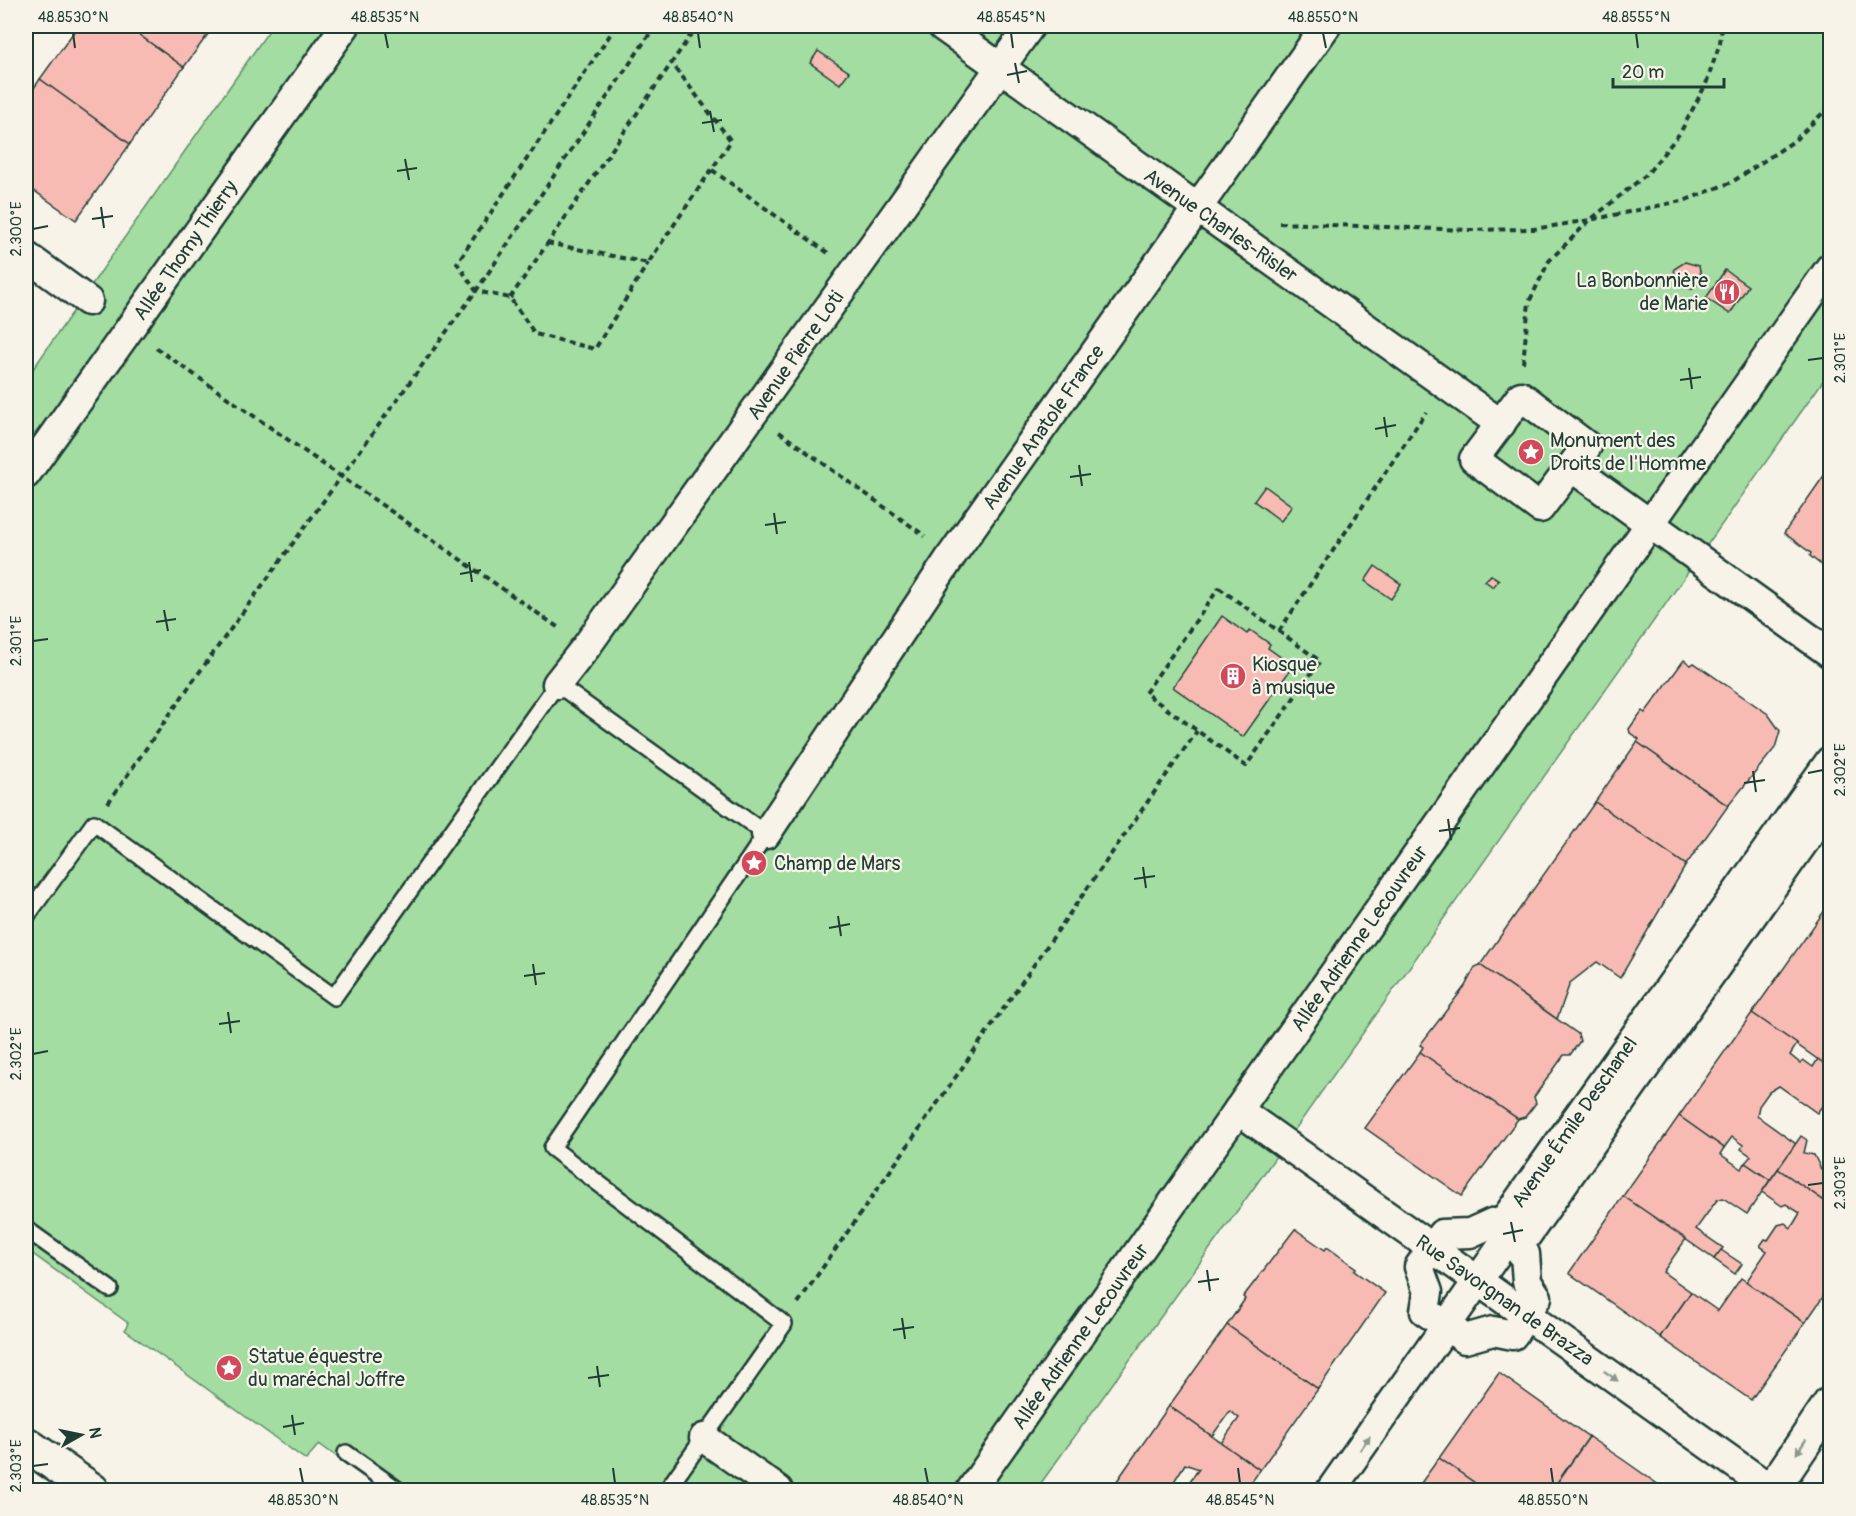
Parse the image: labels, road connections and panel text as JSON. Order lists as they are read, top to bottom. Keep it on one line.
{"streets":{"street":["Avenue Charles-Risler","Allée Thomy Thierry","Avenue Pierre Loti","Avenue Anatole France","Allée Adrienne Lecouvreur","Avenue Émile Deschanel","Rue Savorgnan de Brazza"]},"crossings":[["Avenue Charles-Risler","Avenue Pierre Loti"],["Avenue Charles-Risler","Avenue Anatole France"],["Allée Adrienne Lecouvreur","Rue Savorgnan de Brazza"],["Avenue Émile Deschanel","Rue Savorgnan de Brazza"]],"one_way":["Rue Savorgnan de Brazza"],"places":{"restaurant":["La Bonbonnière de Marie"],"place":["Monument des Droits de l'Homme","Champ de Mars","Statue équestre du maréchal Joffre"],"building":["Kiosque à musique"]},"scale_bar":"20 m","north":"right","coordinates":["48.8530°N","48.8535°N","48.8540°N","48.8545°N","48.8550°N","48.8555°N","2.300°E","2.301°E","2.302°E","2.303°E"]}
